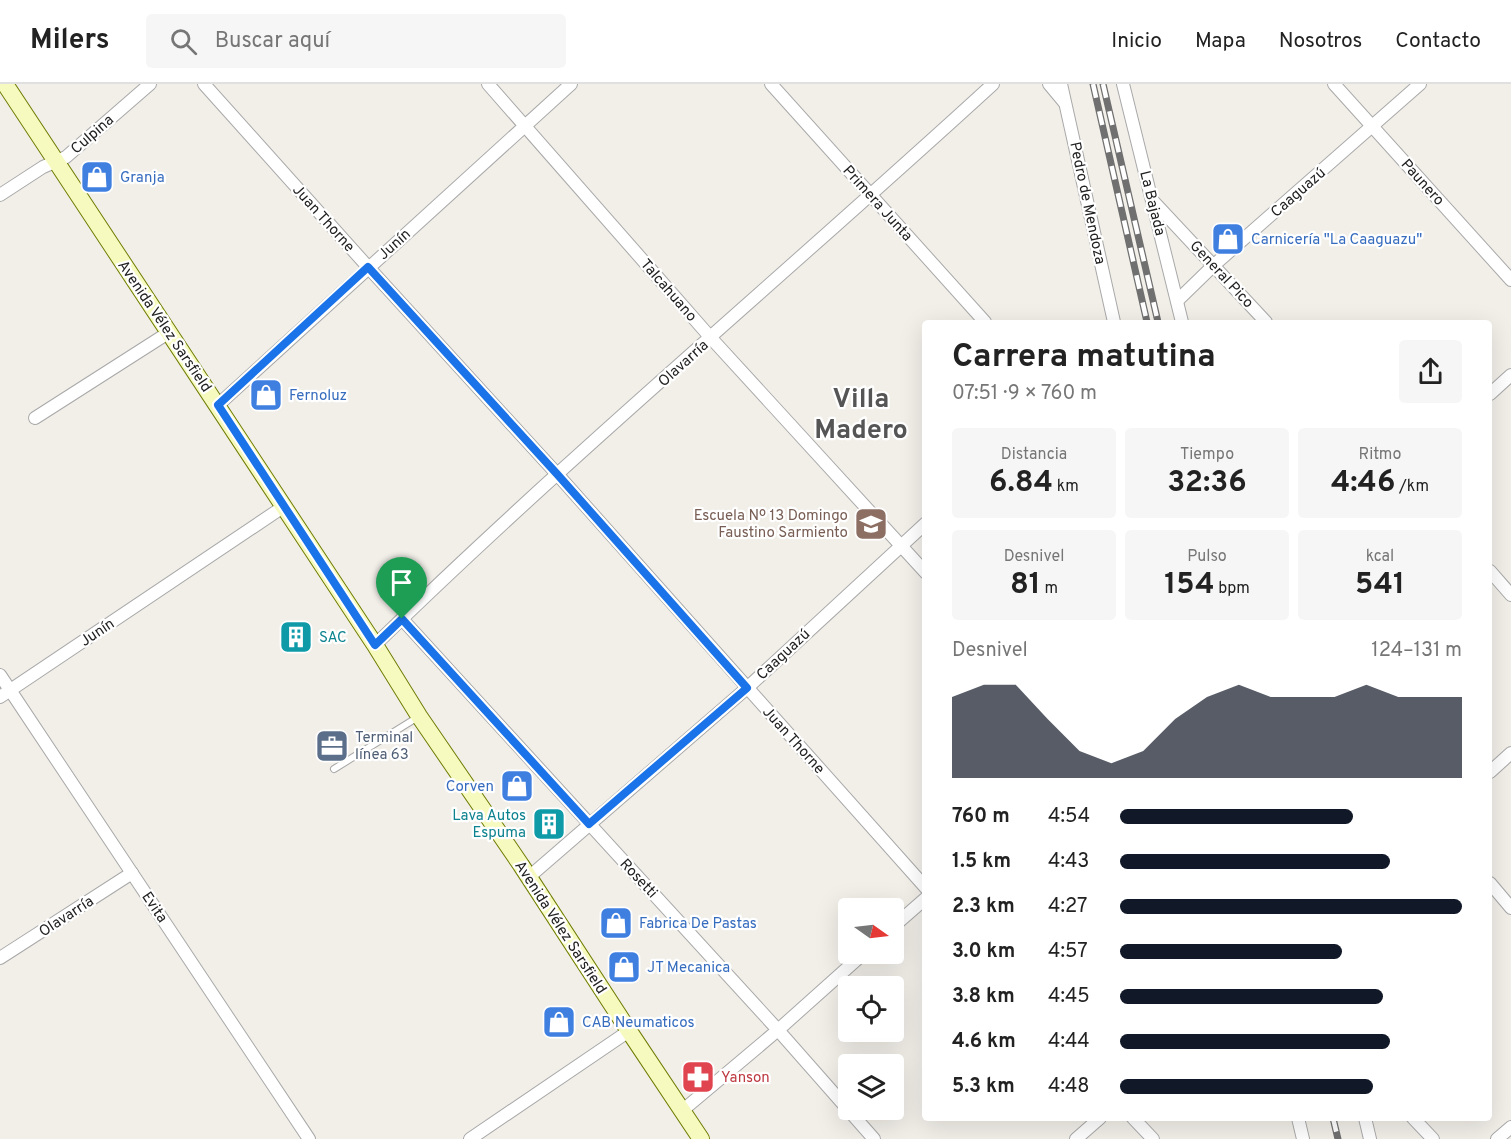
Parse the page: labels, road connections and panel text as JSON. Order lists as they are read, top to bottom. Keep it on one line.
{"streets":{"main road":["Avenida Vélez Sarsfield"],"street":["Culpina","Paunero","Caaguazú","Primera Junta","Pedro de Mendoza","La Bajada","Juan Thorne","Junín","General Pico","Talcahuano","Olavarría","Rosetti","Evita"]},"crossings":[["Culpina","Avenida Vélez Sarsfield"],["Paunero","Caaguazú"],["Caaguazú","La Bajada"],["Caaguazú","Juan Thorne"],["Caaguazú","General Pico"],["Caaguazú","Talcahuano"],["Caaguazú","Avenida Vélez Sarsfield"],["Caaguazú","Rosetti"],["Primera Junta","Olavarría"],["La Bajada","General Pico"],["Juan Thorne","Junín"],["Juan Thorne","Olavarría"],["Junín","Talcahuano"],["Junín","Avenida Vélez Sarsfield"],["Junín","Evita"],["Talcahuano","Olavarría"],["Avenida Vélez Sarsfield","Olavarría"],["Olavarría","Rosetti"],["Olavarría","Evita"]],"districts":["Villa Madero"],"places":{"shop":["Granja","Carnicería \"La Caaguazu\"","Fernoluz","Corven","Fabrica De Pastas","JT Mecanica","CAB Neumaticos"],"school or university":["Escuela Nº 13 Domingo Faustino Sarmiento"],"building":["SAC","Lava Autos Espuma"],"office":["Terminal línea 63"],"pharmacy":["Yanson"]},"north":"right","page":{"header":"Milers","search":"Buscar aquí","nav":["Inicio","Mapa","Nosotros","Contacto"],"heading":["Carrera matutina","07:51 · 9 × 760 m"],"stats":[["Distancia","6.84 km"],["Tiempo","32:36"],["Ritmo","4:46 /km"],["Desnivel","81 m"],["Pulso","154 bpm"],["kcal","541"]],"chart":["Desnivel","124–131 m"],"list":[{"name":"760 m","note":"4:54"},{"name":"1.5 km","note":"4:43"},{"name":"2.3 km","note":"4:27"},{"name":"3.0 km","note":"4:57"},{"name":"3.8 km","note":"4:45"},{"name":"4.6 km","note":"4:44"},{"name":"5.3 km","note":"4:48"}]}}
